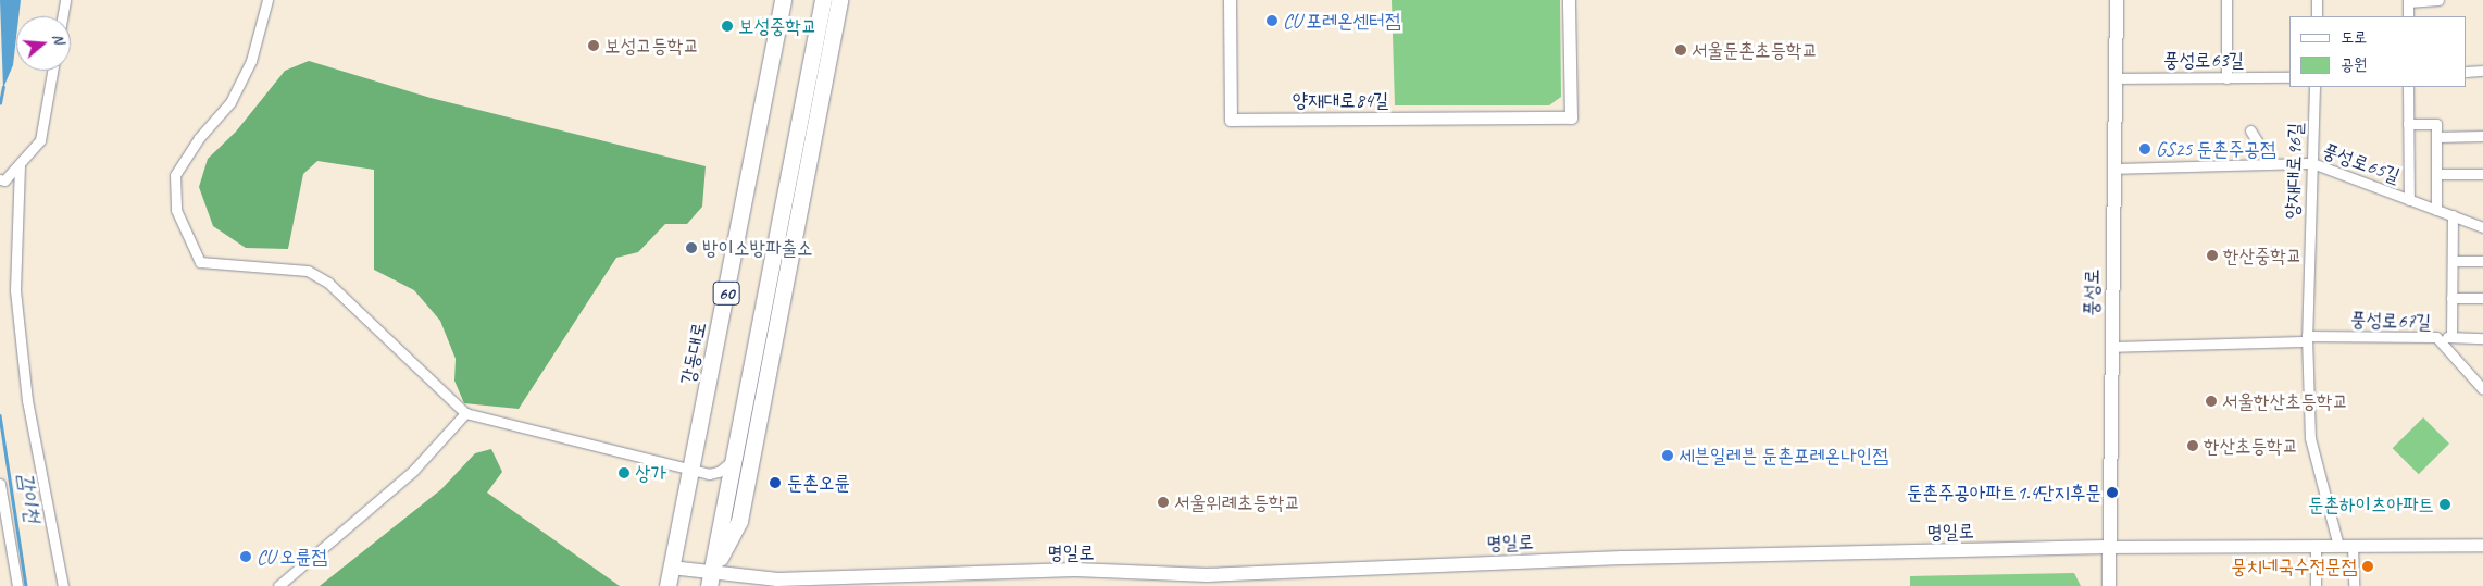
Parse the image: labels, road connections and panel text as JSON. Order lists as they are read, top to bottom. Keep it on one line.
{"streets":{"main road":["풍성로","60","강동대로","명일로"],"street":["풍성로63길","양재대로84길","풍성로65길","양재대로96길","풍성로67길"]},"crossings":[["풍성로63길","풍성로"],["풍성로65길","양재대로96길"],["풍성로65길","풍성로"],["양재대로96길","풍성로67길"],["양재대로96길","명일로"],["풍성로","풍성로67길"],["풍성로","명일로"],["60","명일로"],["강동대로","명일로"]],"water":["감이천"],"places":["CU 포레온센터점","보성중학교","보성고등학교","서울둔촌초등학교","GS25 둔촌주공점","방이소방파출소","한산중학교","서울한산초등학교","한산초등학교","세븐일레븐 둔촌포레온나인점","상가","둔촌오륜","둔촌주공아파트1.4단지후문","서울위례초등학교","둔촌하이츠아파트","CU 오륜점","뭉치네국수전문점"],"legend":["도로","공원"],"north":"right"}
